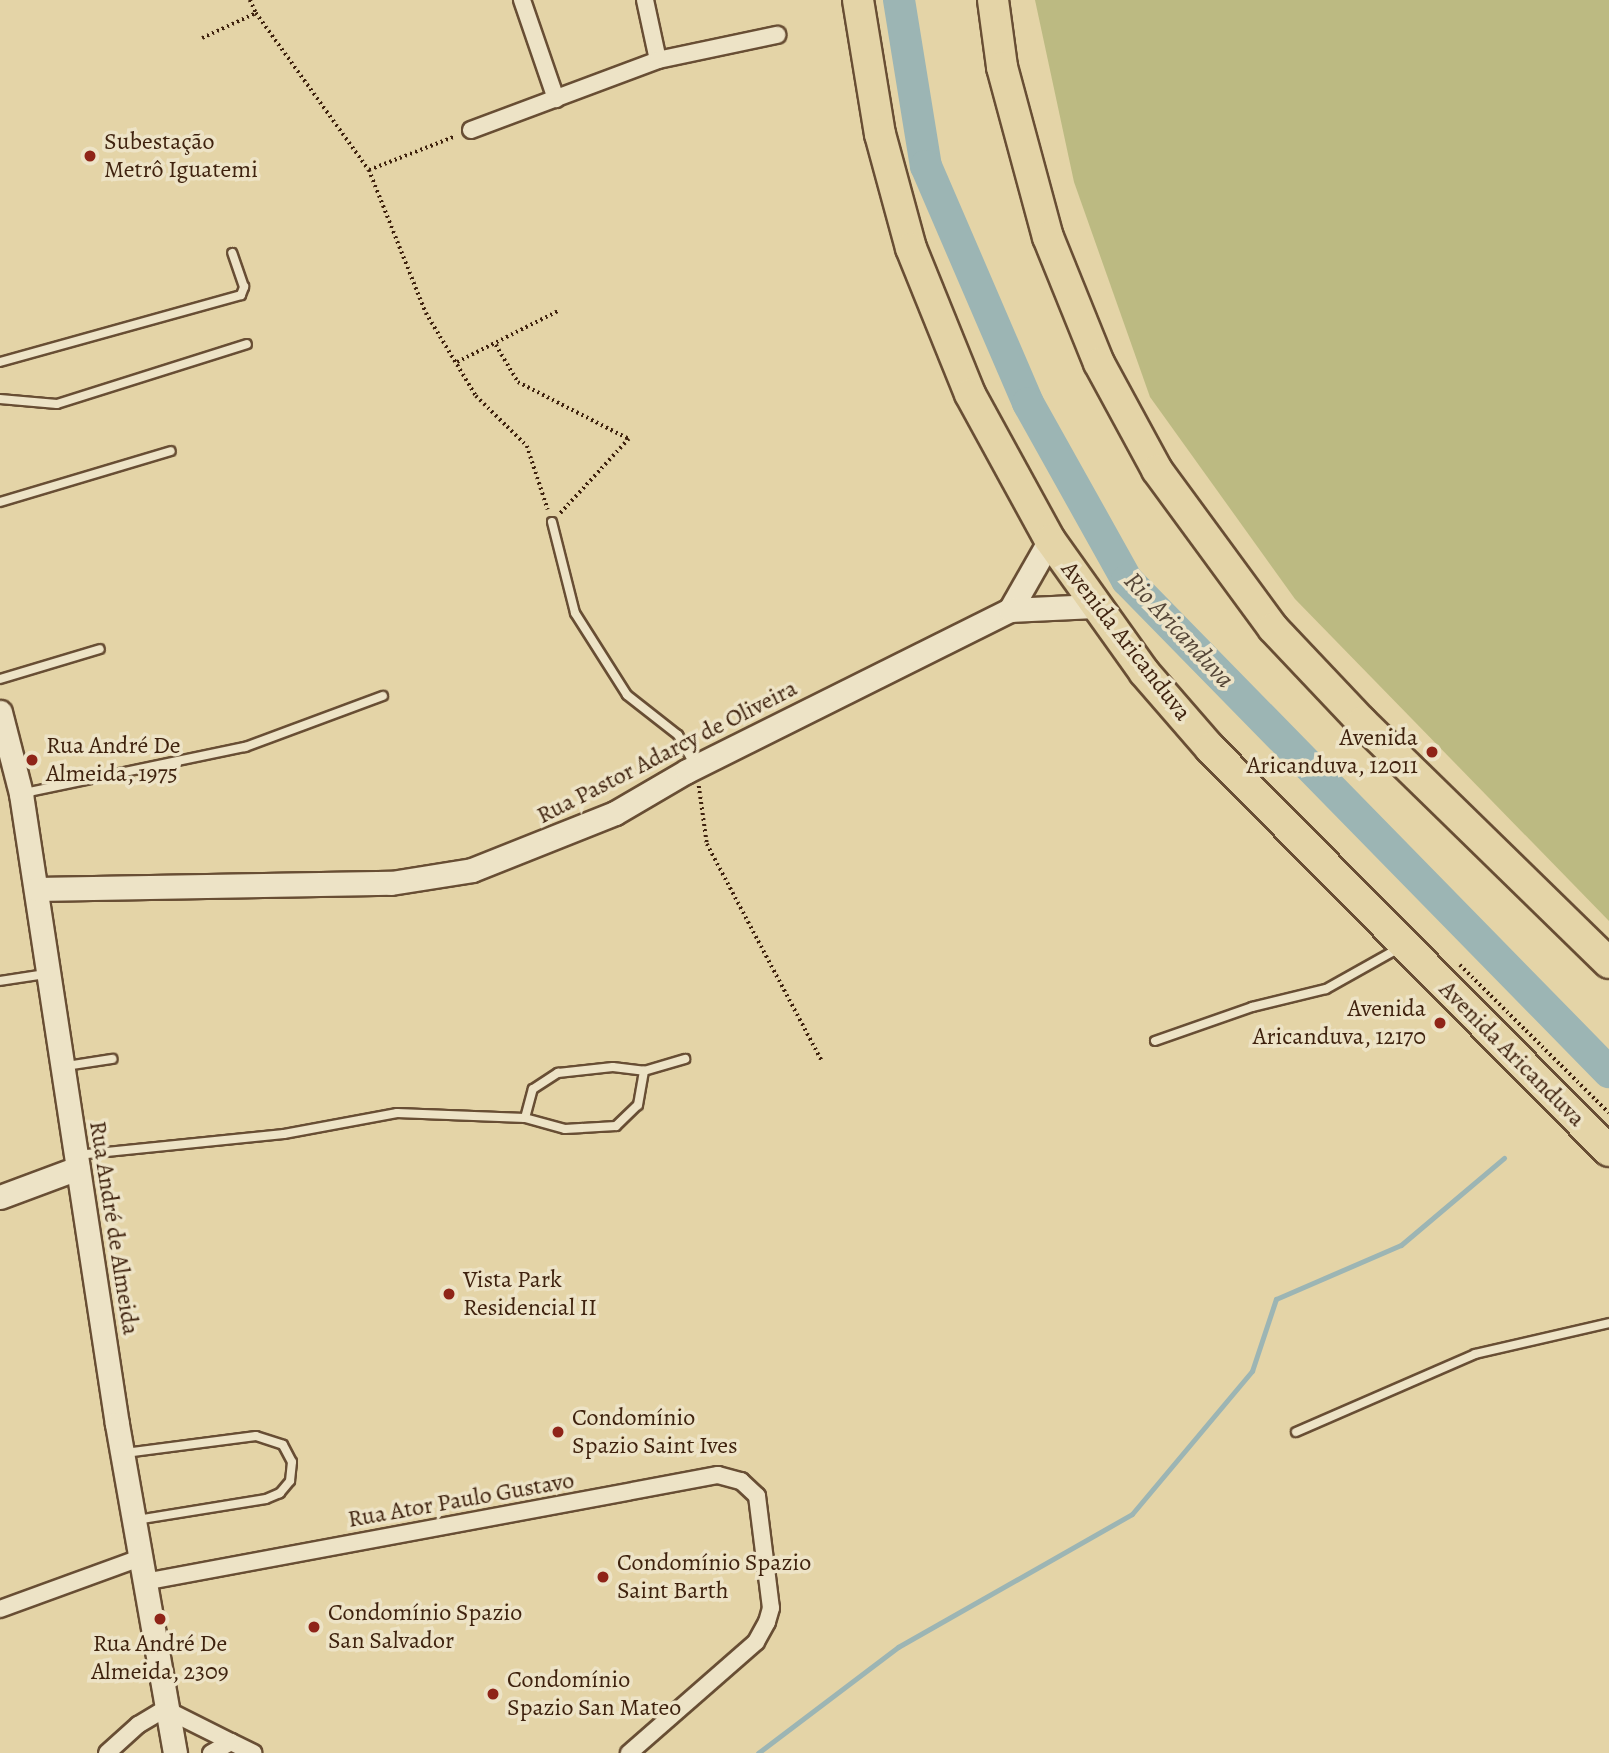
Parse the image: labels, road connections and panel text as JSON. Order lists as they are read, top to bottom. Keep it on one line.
{"streets":{"highway":["Avenida Aricanduva"],"street":["Rua Pastor Adarcy de Oliveira","Rua André de Almeida","Rua Ator Paulo Gustavo"]},"crossings":[["Avenida Aricanduva","Rua Pastor Adarcy de Oliveira"],["Rua Pastor Adarcy de Oliveira","Rua André de Almeida"],["Rua André de Almeida","Rua Ator Paulo Gustavo"]],"water":["Rio Aricanduva"],"places":["Subestação Metrô Iguatemi","Avenida Aricanduva, 12011","Rua André De Almeida, 1975","Avenida Aricanduva, 12170","Vista Park Residencial II","Condomínio Spazio Saint Ives","Condomínio Spazio Saint Barth","Rua André De Almeida, 2309","Condomínio Spazio San Salvador","Condomínio Spazio San Mateo"]}
